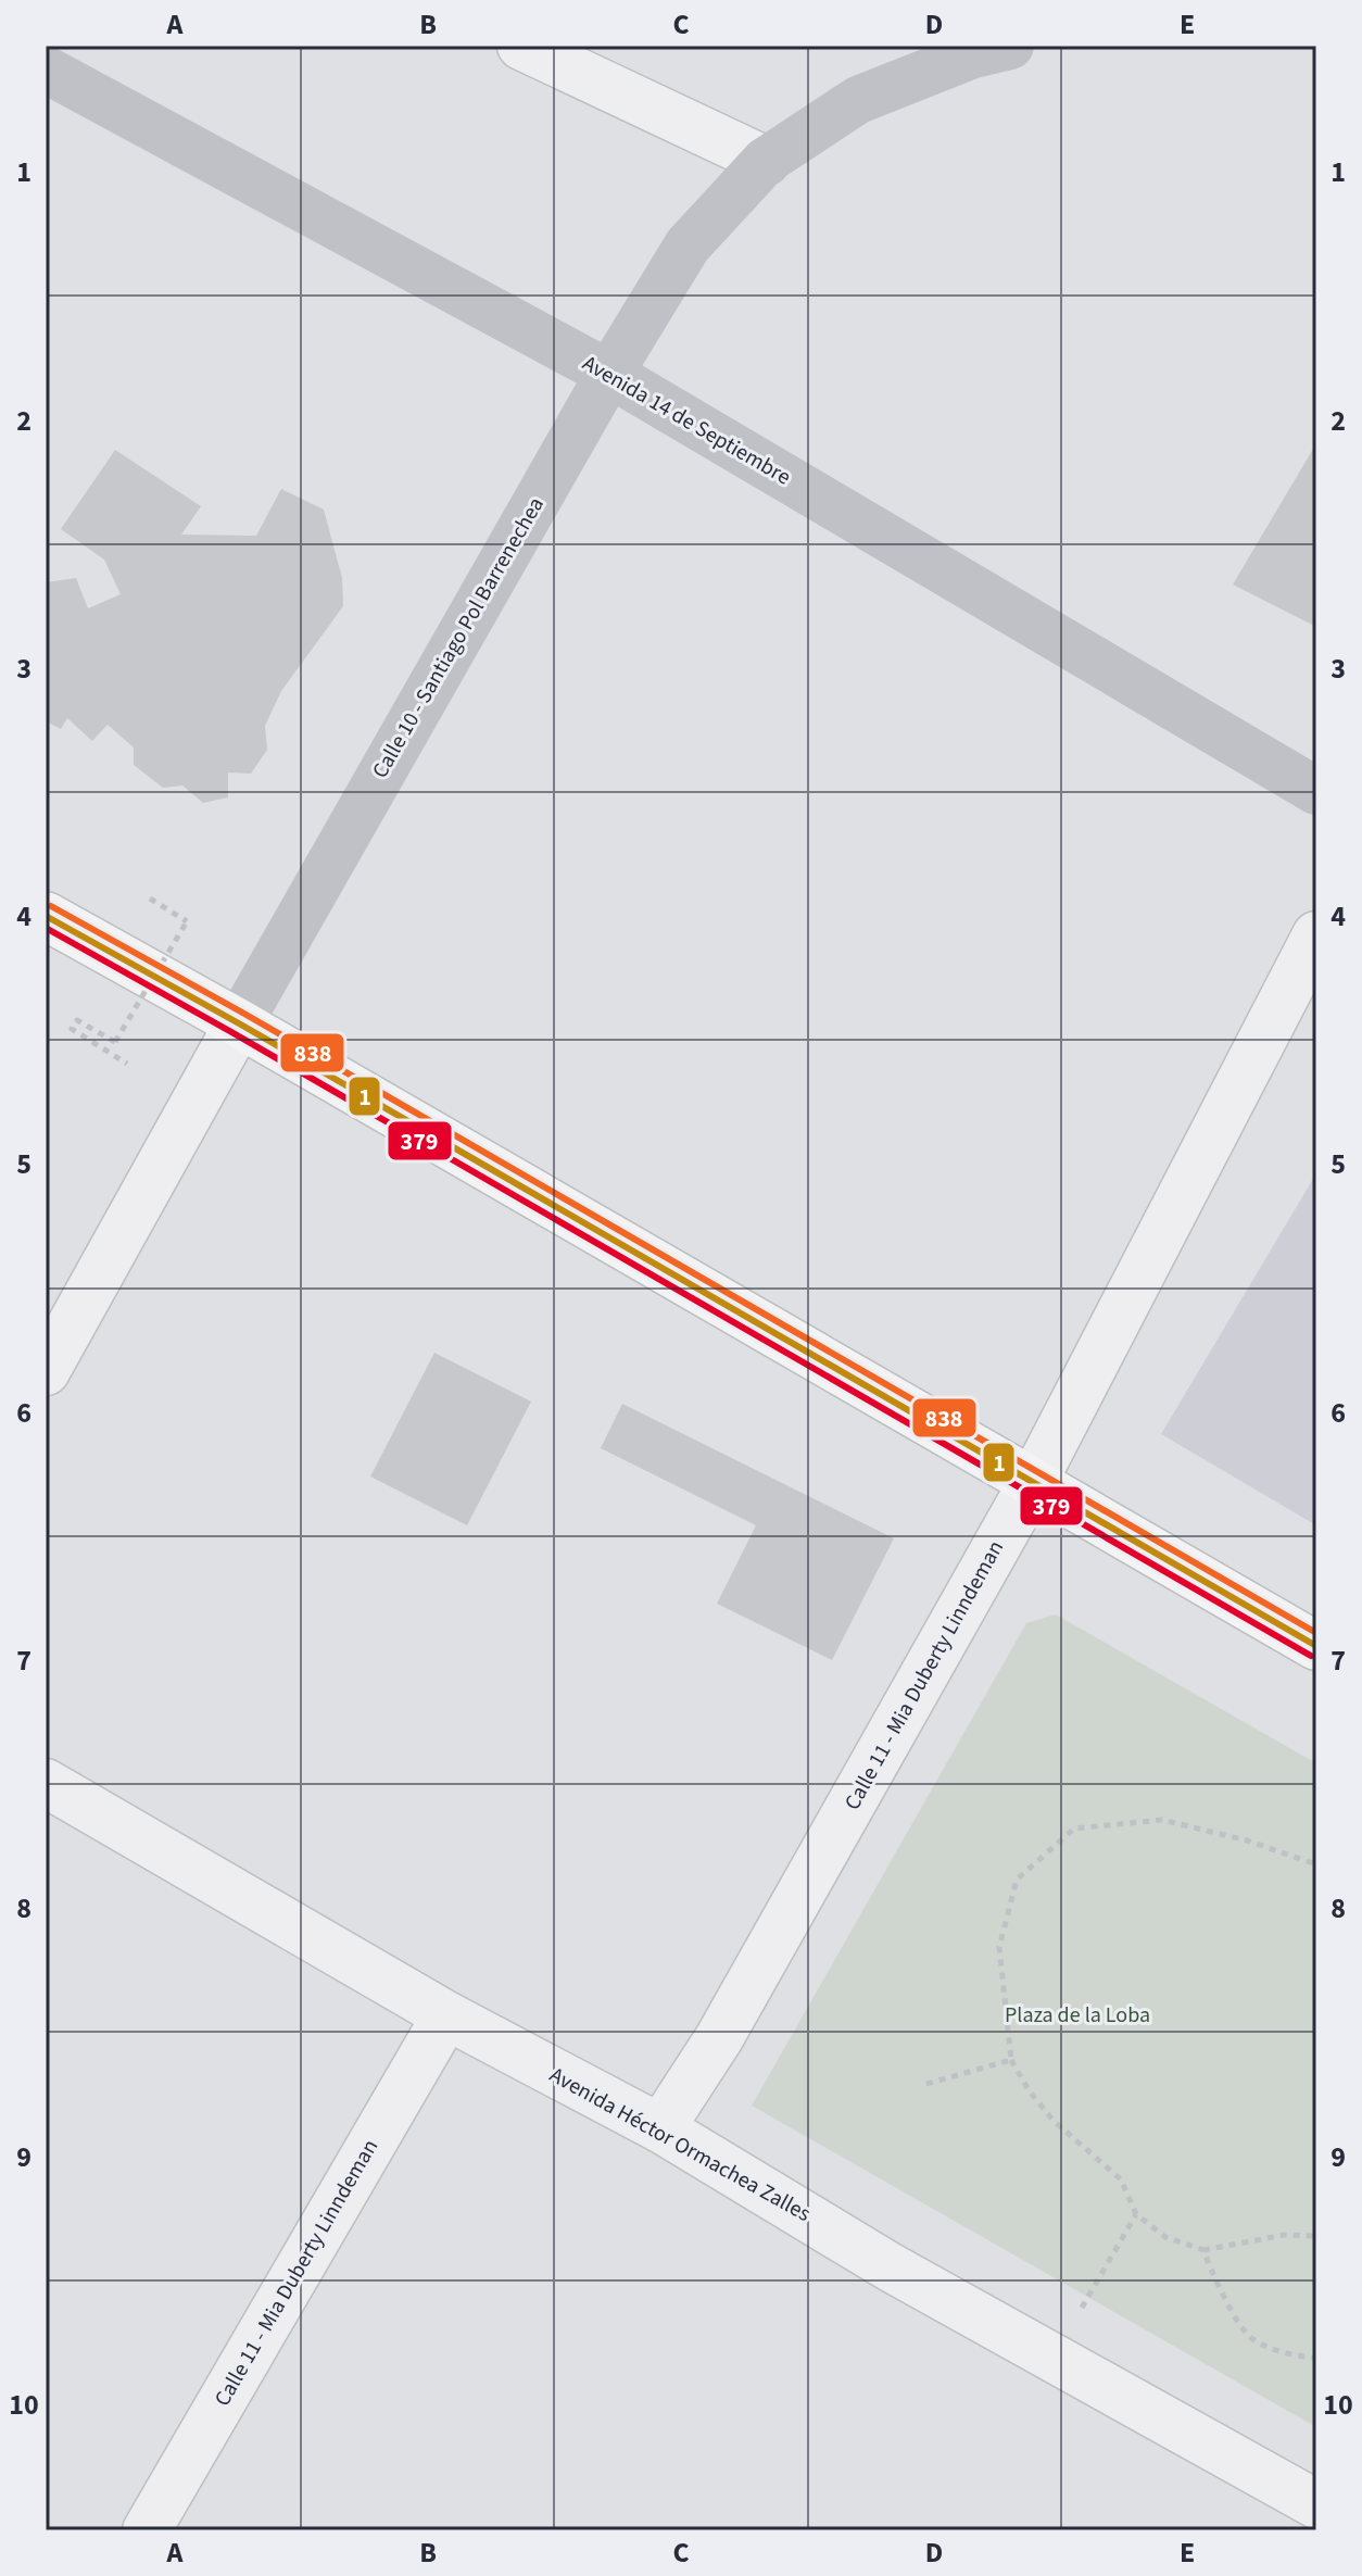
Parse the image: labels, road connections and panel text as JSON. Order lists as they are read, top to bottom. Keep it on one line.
{"streets":{"main road":["Avenida 14 de Septiembre","Calle 10 - Santiago Pol Barrenechea"],"street":["Calle 11 - Mia Duberty Linndeman","Avenida Héctor Ormachea Zalles"]},"crossings":[["Avenida 14 de Septiembre","Calle 10 - Santiago Pol Barrenechea"],["Calle 11 - Mia Duberty Linndeman","Avenida Héctor Ormachea Zalles"]],"parks":["Plaza de la Loba"],"lines":["transit line 838","transit line 1","transit line 379"],"grid":{"columns":["A","B","C","D","E"],"rows":["1","2","3","4","5","6","7","8","9","10"]}}
